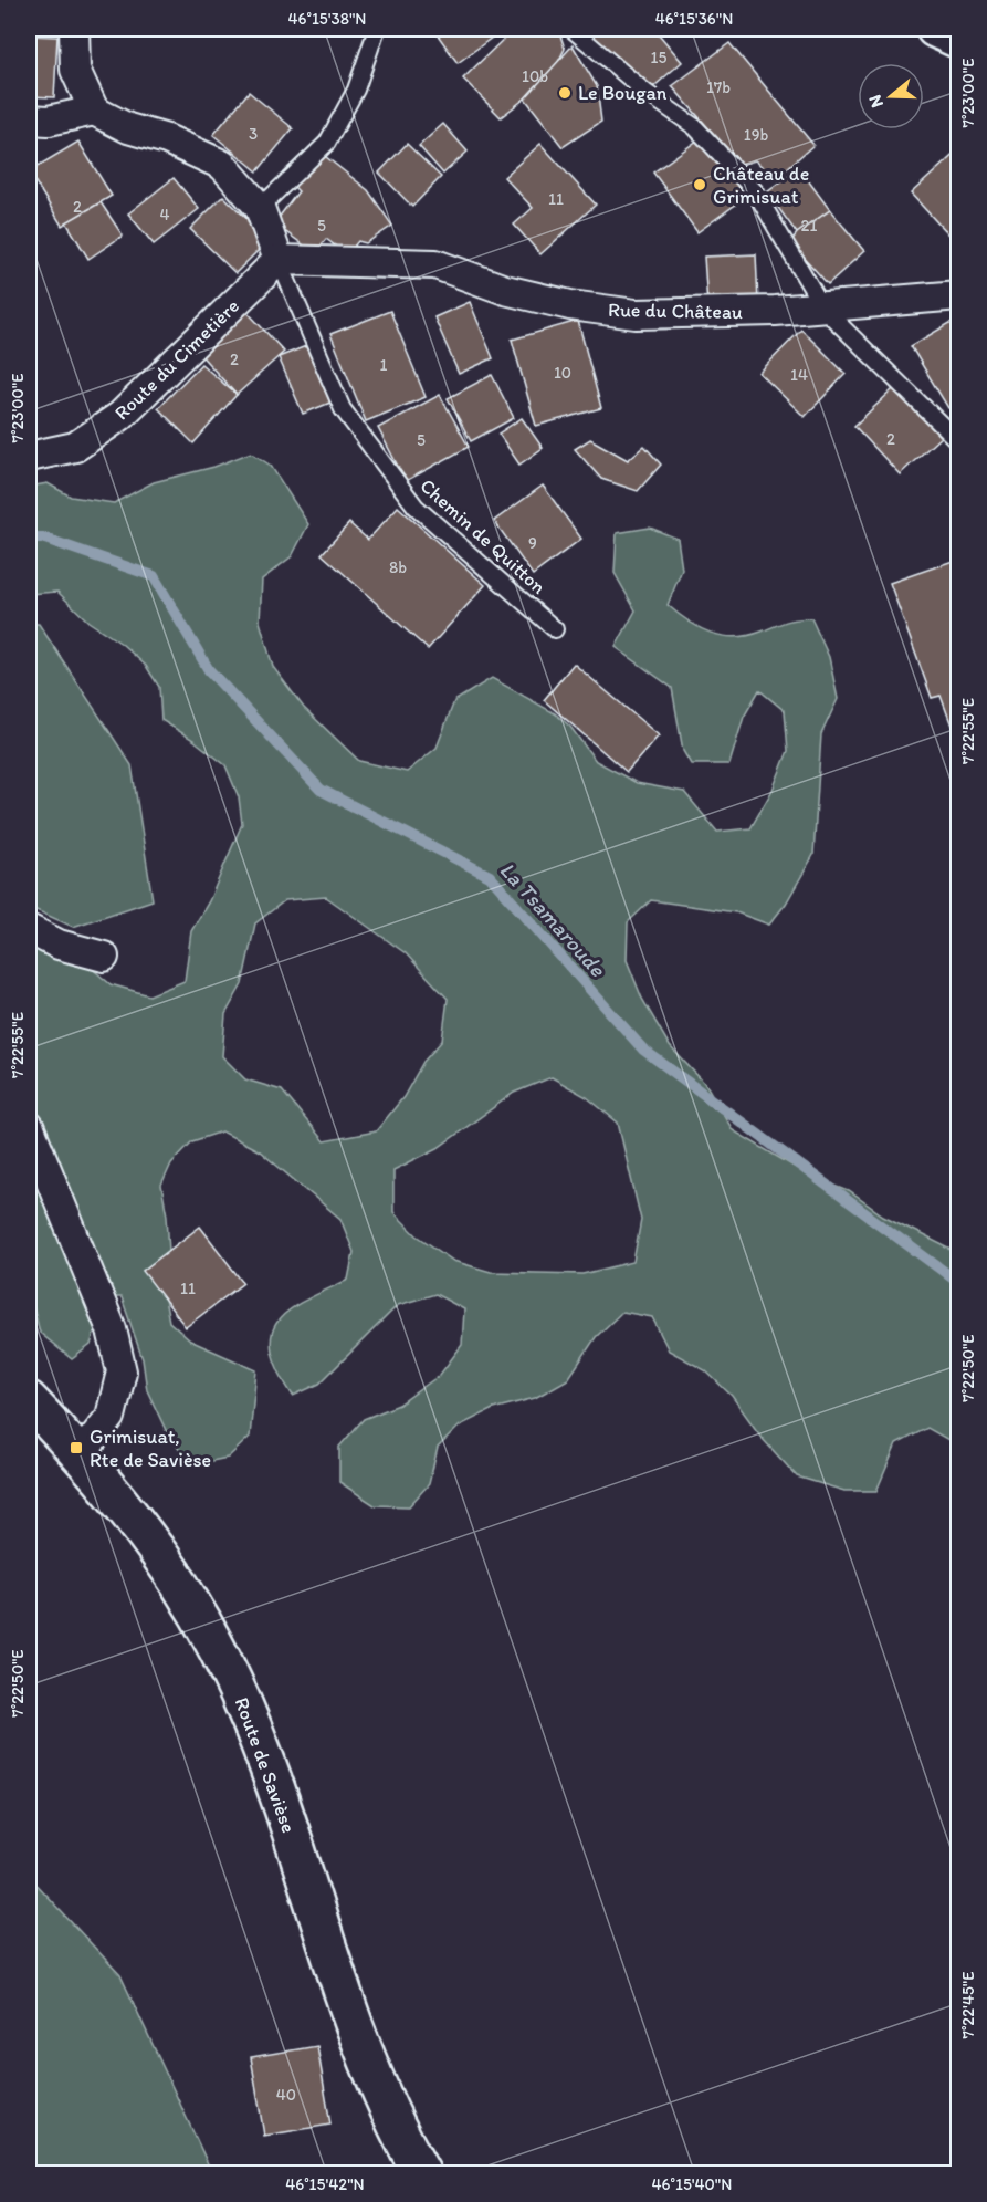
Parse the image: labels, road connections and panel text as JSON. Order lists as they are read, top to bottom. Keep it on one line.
{"streets":{"street":["Rue du Château","Route du Cimetière","Route de Savièse"],"lane":["Chemin de Quitton"]},"crossings":[["Rue du Château","Route du Cimetière"],["Rue du Château","Chemin de Quitton"],["Route du Cimetière","Chemin de Quitton"]],"water":["La Tsamaroude"],"places":{"other":["Le Bougan","Château de Grimisuat"],"transit":["Grimisuat, Rte de Savièse"]},"house_numbers":["15","10b","17b","3","19b","11","2","4","5","21","2","1","10","14","2","5","9","8b","11","40"],"north":"left","coordinates":["46°15'38\"N","46°15'36\"N","7°23'00\"E","7°22'55\"E","7°22'50\"E","7°22'45\"E","46°15'42\"N","46°15'40\"N"]}
